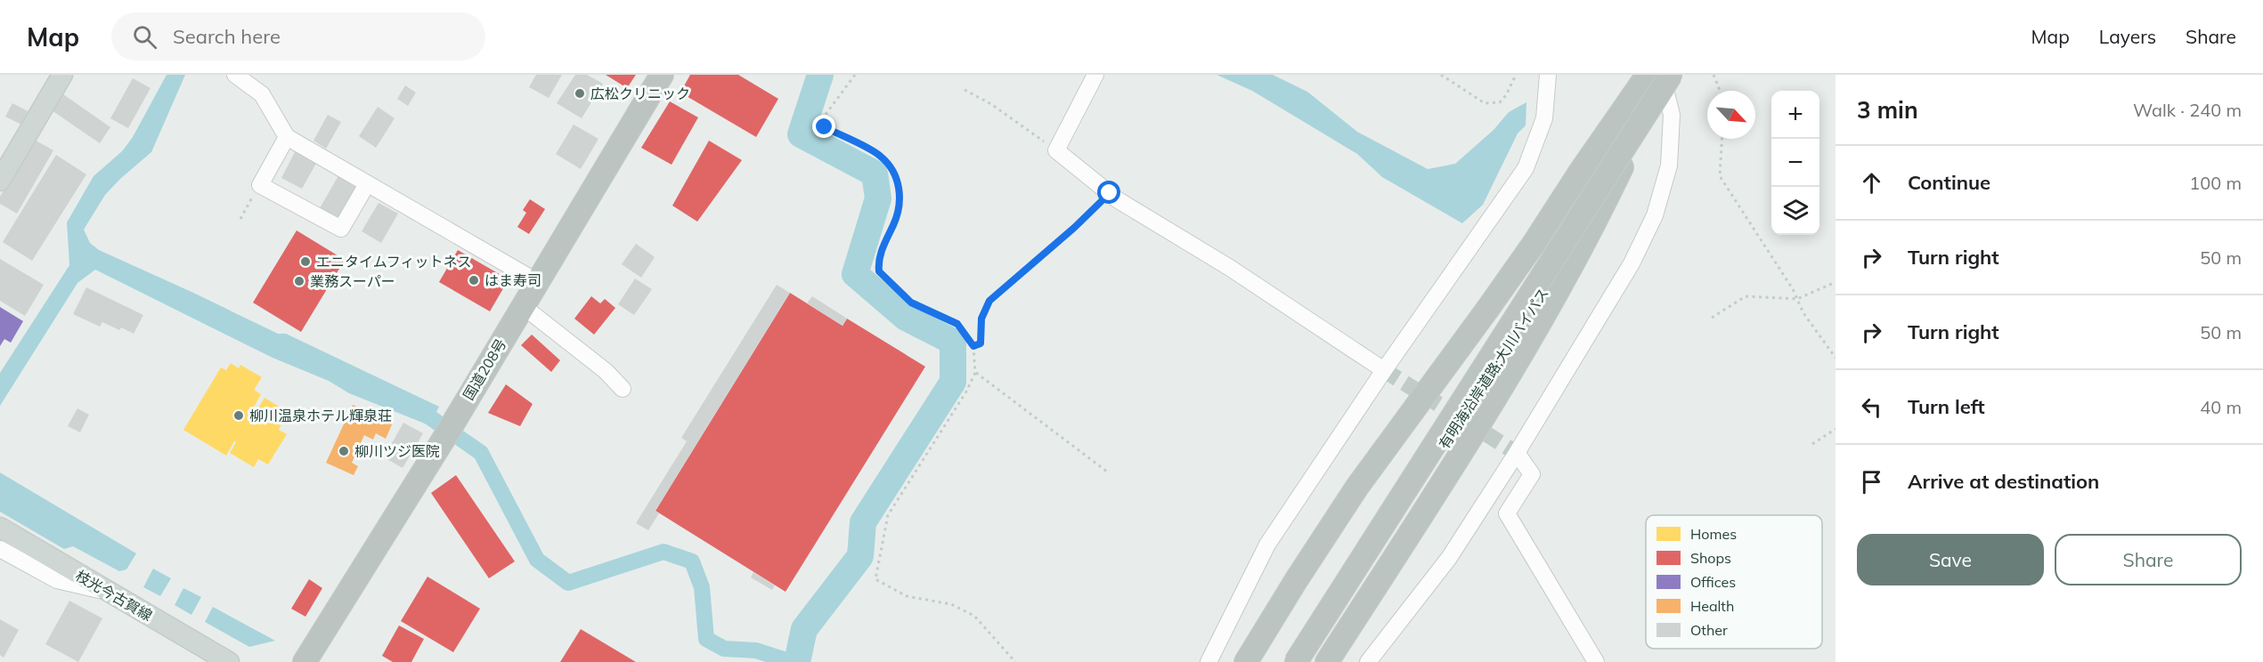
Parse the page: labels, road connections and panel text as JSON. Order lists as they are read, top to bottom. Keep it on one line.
{"streets":{"highway":["有明海沿岸道路;大川バイパス","国道208号"],"main road":["枝光今古賀線"]},"places":["広松クリニック","エニタイムフィットネス","はま寿司","業務スーパー","柳川温泉ホテル輝泉荘","柳川ツジ医院"],"legend":["Homes","Shops","Offices","Health","Other"],"north":"bottom right","page":{"header":"Map","search":"Search here","nav":["Map","Layers","Share"],"heading":["3 min","Walk · 240 m"],"map_buttons":["+","−"],"list":[["Continue","100 m"],["Turn right","50 m"],["Turn right","50 m"],["Turn left","40 m"],"Arrive at destination"],"buttons":["Save","Share"]}}
